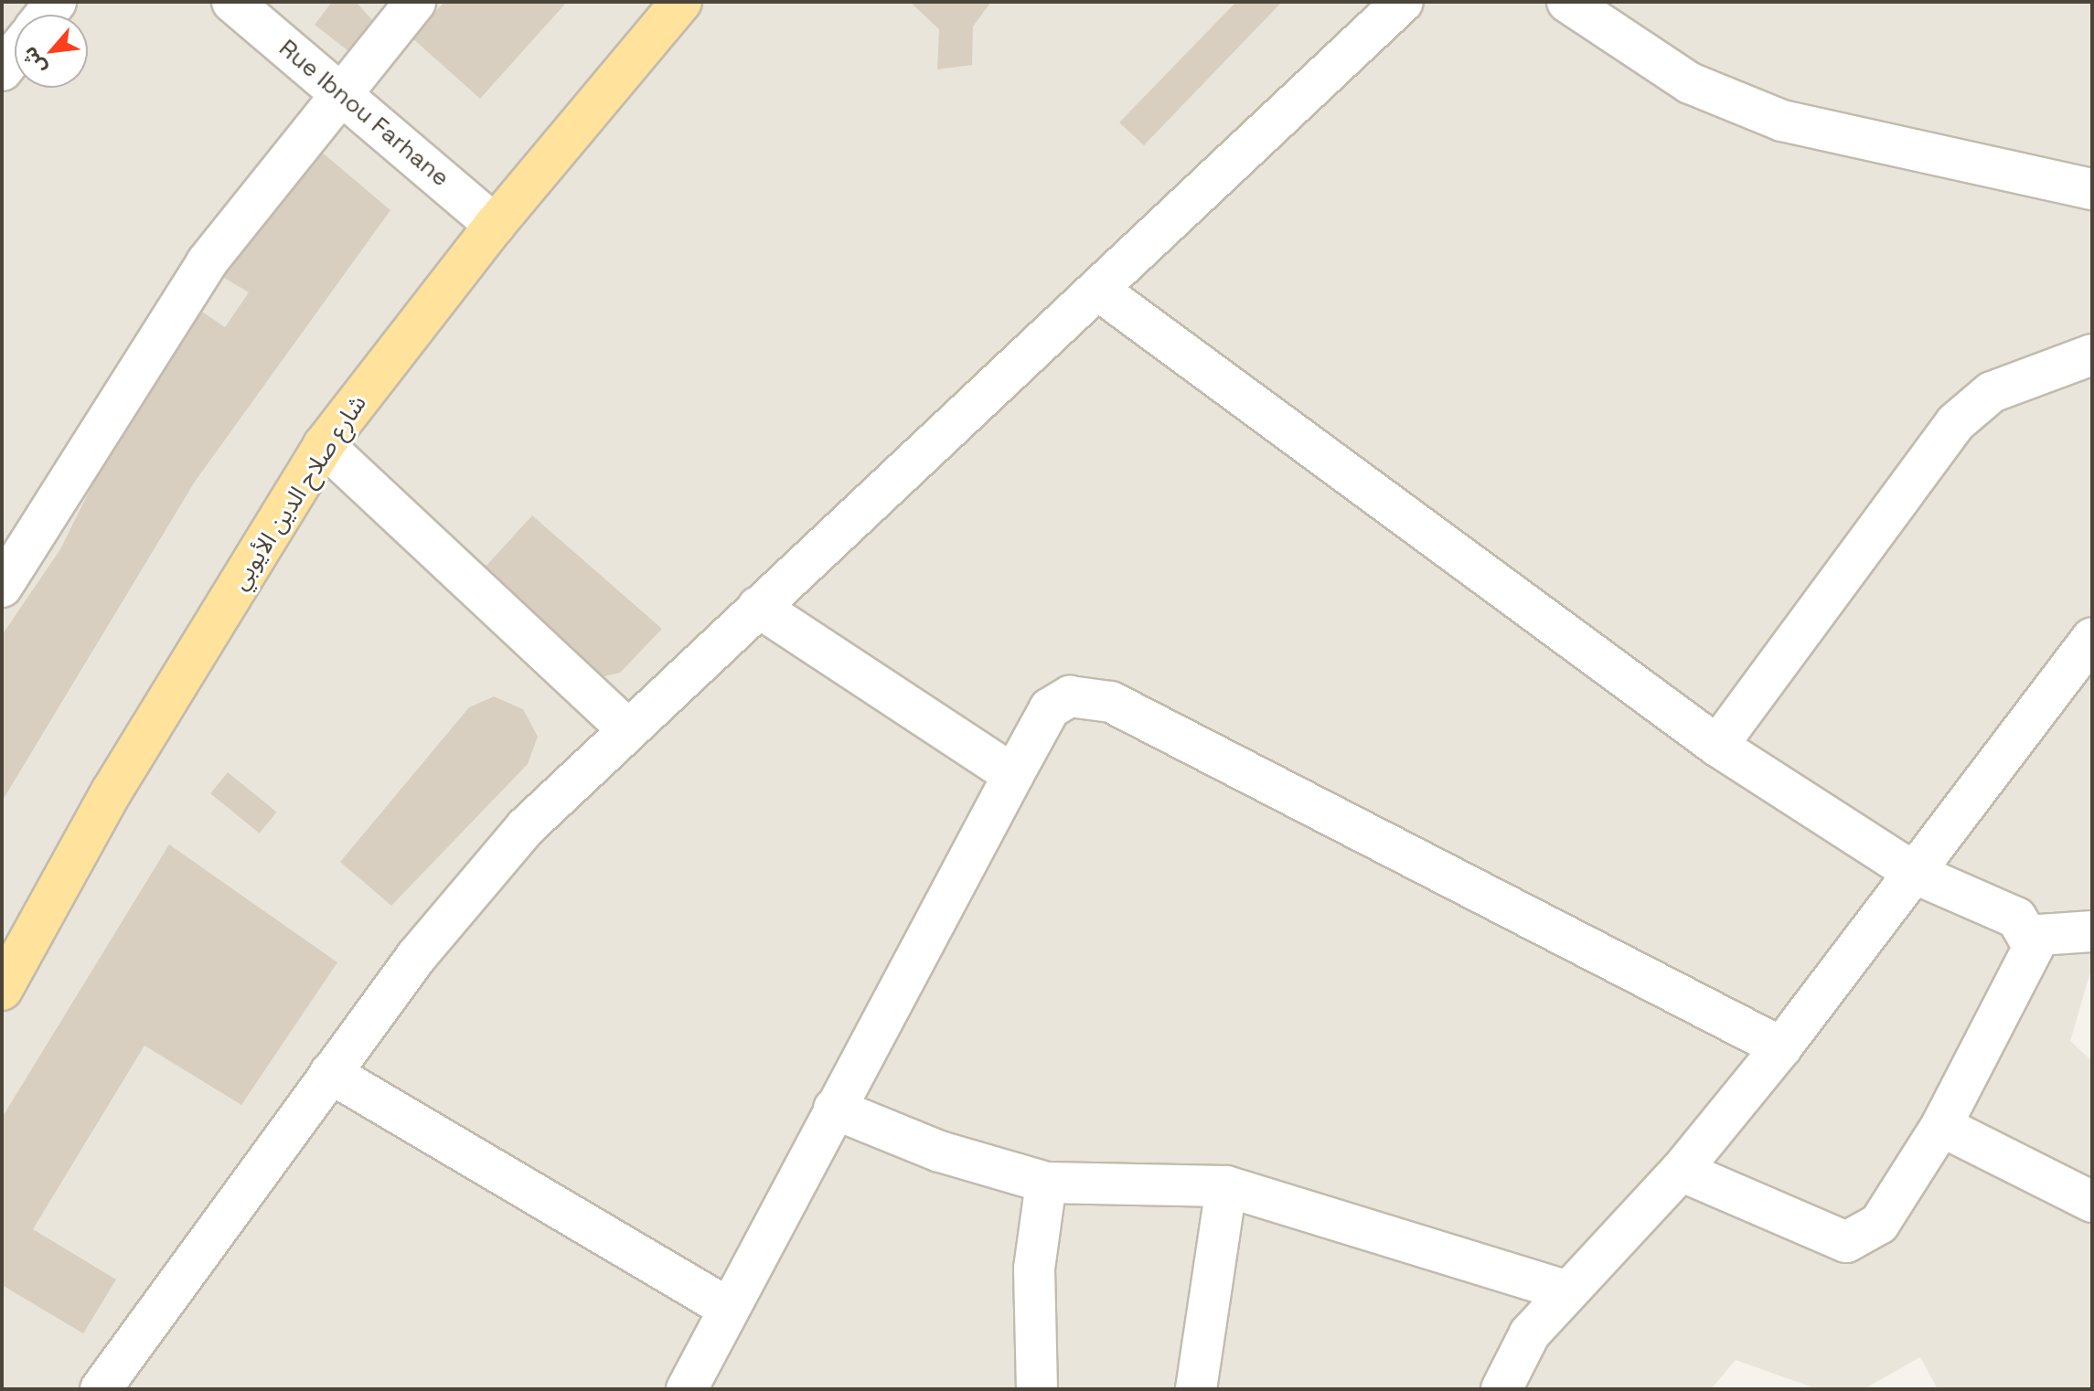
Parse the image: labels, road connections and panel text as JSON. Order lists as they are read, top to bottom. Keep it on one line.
{"streets":{"main road":["شارع صلاح الدين الأيوبي"],"street":["Rue Ibnou Farhane"]},"crossings":[["Rue Ibnou Farhane","شارع صلاح الدين الأيوبي"]],"north":"bottom left"}
